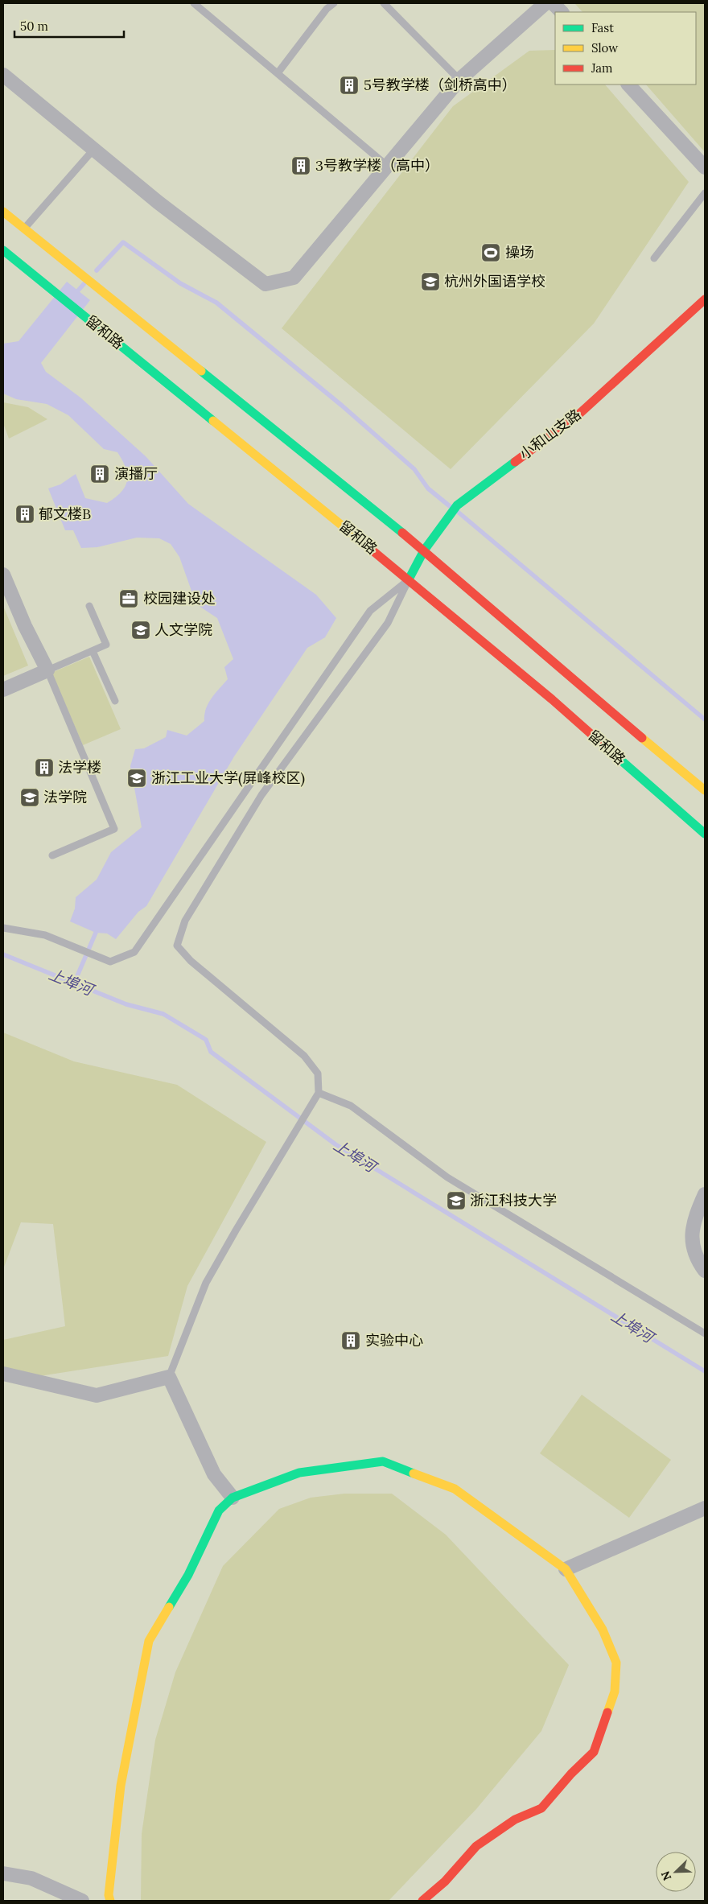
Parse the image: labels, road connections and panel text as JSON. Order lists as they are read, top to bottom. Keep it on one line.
{"streets":{"main road":["留和路","小和山支路"]},"crossings":[["留和路","小和山支路"]],"water":["上埠河"],"places":{"building":["5号教学楼（剑桥高中）","3号教学楼（高中）","演播厅","郁文楼B","法学楼","实验中心"],"sports":["操场"],"school or university":["杭州外国语学校","人文学院","浙江工业大学(屏峰校区)","法学院","浙江科技大学"],"office":["校园建设处"]},"legend":["Fast","Slow","Jam"],"scale_bar":"50 m","north":"bottom left"}
